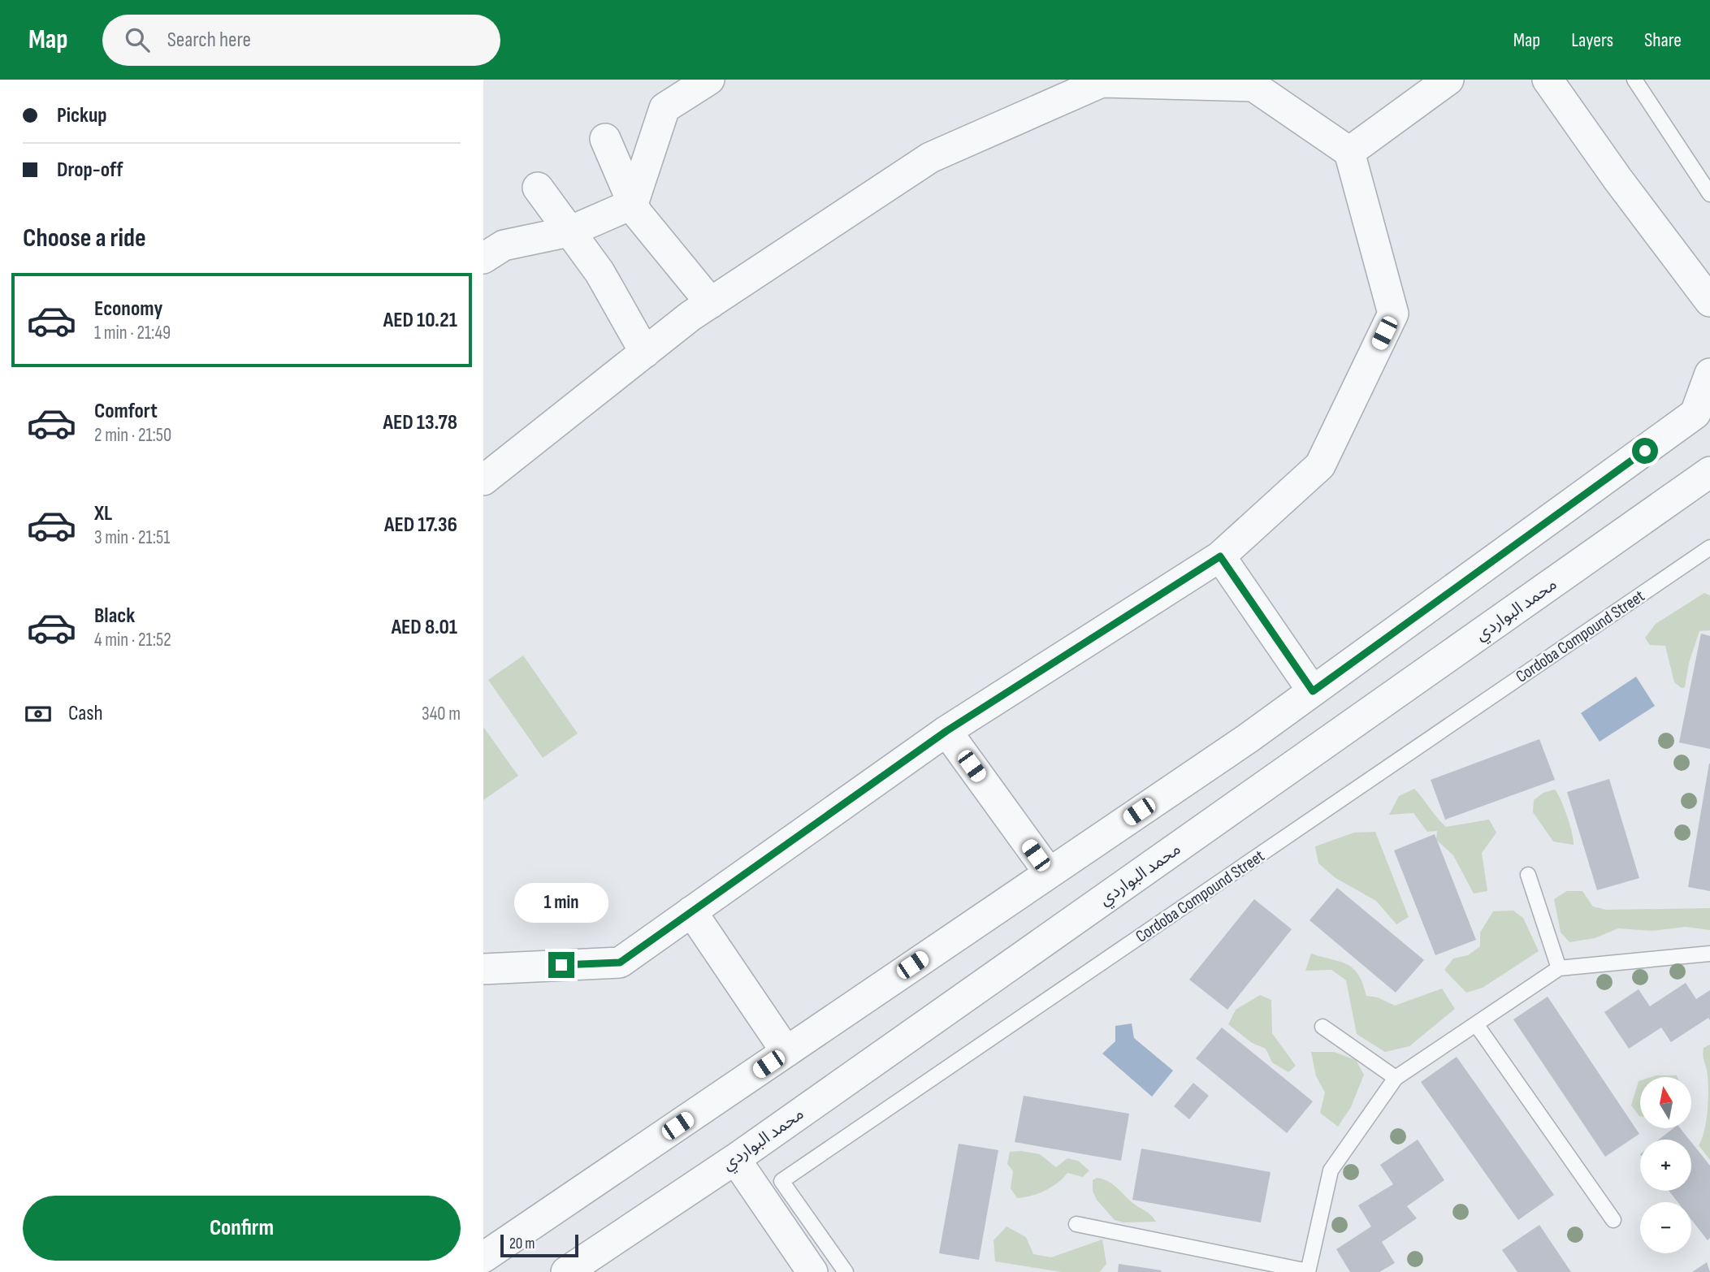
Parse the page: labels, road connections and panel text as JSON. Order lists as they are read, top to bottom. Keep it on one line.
{"streets":{"street":["محمد البواردي"],"lane":["Cordoba Compound Street"]},"scale_bar":"20 m","north":"top","page":{"header":"Map","search":"Search here","nav":["Map","Layers","Share"],"banner":["Pickup","Drop-off"],"heading":"Choose a ride","list":[{"name":"Economy","note":"1 min · 21:49","value":"AED 10.21"},{"name":"Comfort","note":"2 min · 21:50","value":"AED 13.78"},{"name":"XL","note":"3 min · 21:51","value":"AED 17.36"},{"name":"Black","note":"4 min · 21:52","value":"AED 8.01"}],"pay":["Cash","340 m"],"bubble":"1 min","map_buttons":["+","−"],"buttons":"Confirm","scale":"20 m"}}
